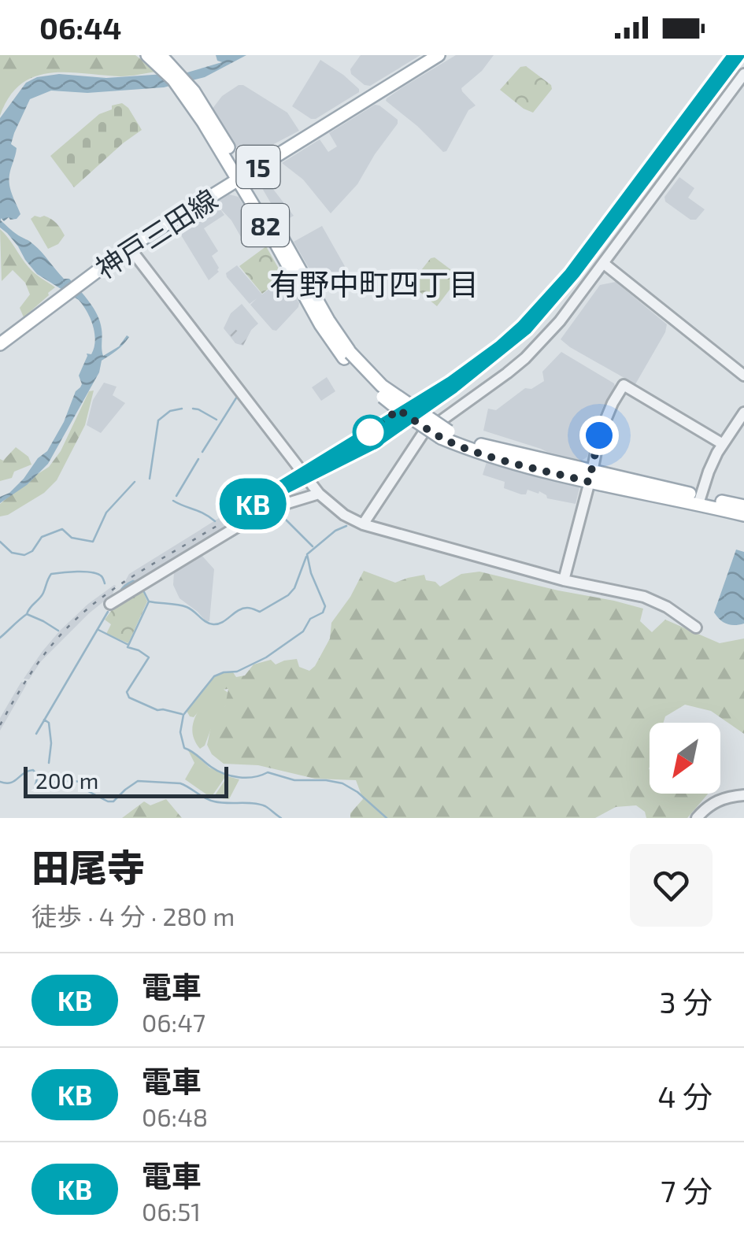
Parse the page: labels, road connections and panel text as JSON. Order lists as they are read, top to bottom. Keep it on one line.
{"streets":{"main road":["15","82","神戸三田線"]},"crossings":[["82","神戸三田線"]],"districts":["有野中町四丁目"],"scale_bar":"200 m","north":"bottom left","page":{"status":"06:44","on_map":"KB","scale":"200 m","heading":["田尾寺","徒歩 · 4 分 · 280 m"],"list":[{"mark":"KB","name":"電車","note":"06:47","value":"3 分"},{"mark":"KB","name":"電車","note":"06:48","value":"4 分"},{"mark":"KB","name":"電車","note":"06:51","value":"7 分"}]}}
